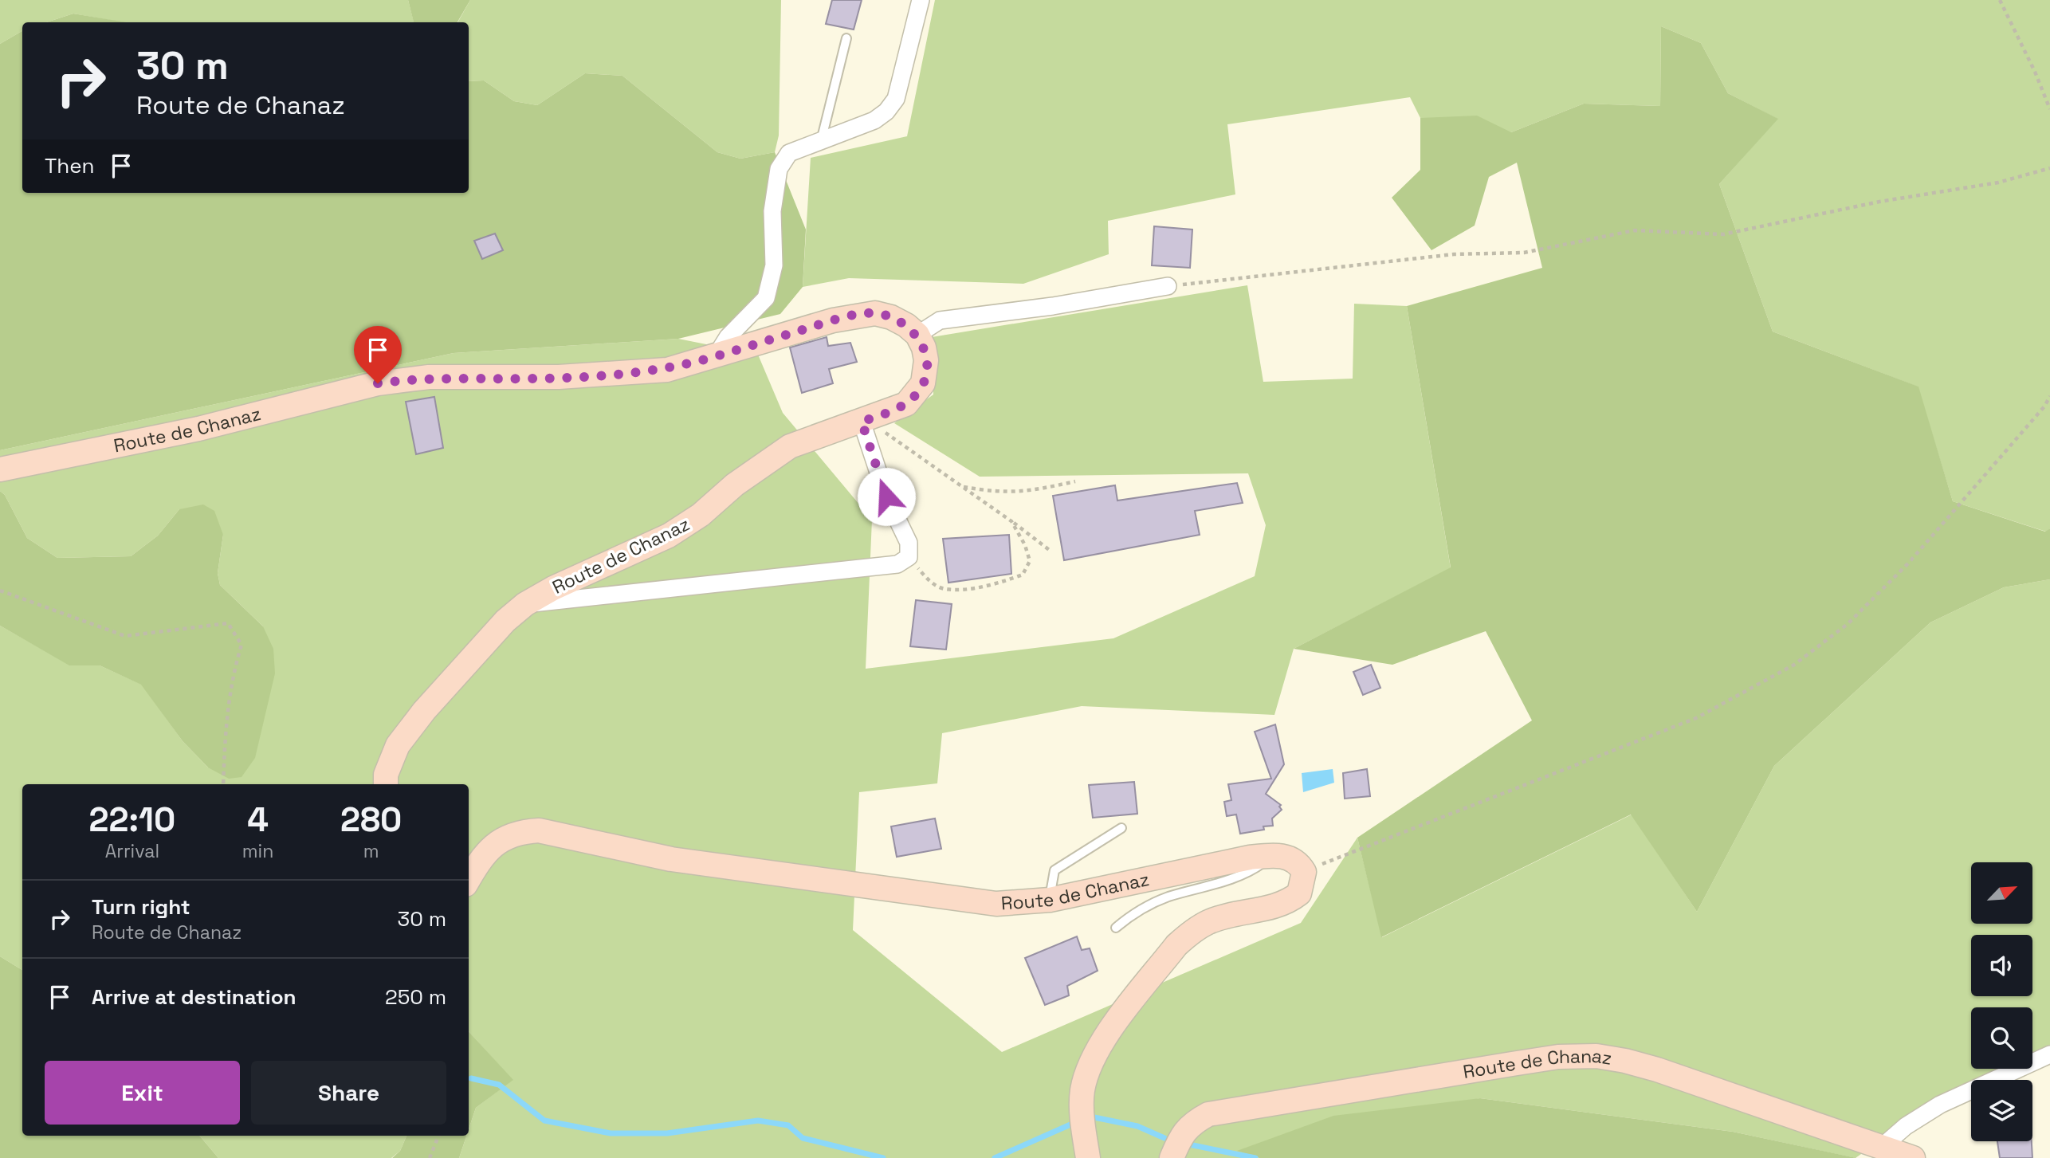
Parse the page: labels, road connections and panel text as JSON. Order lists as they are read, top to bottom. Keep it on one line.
{"streets":{"street":["Route de Chanaz"]},"north":"top right","page":{"turn":["30 m","Route de Chanaz"],"then":"Then","eta":["22:10","Arrival","4","min","280","m"],"list":[{"name":"Turn right","note":"Route de Chanaz","value":"30 m"},{"name":"Arrive at destination","value":"250 m"}],"buttons":["Exit","Share"]}}
